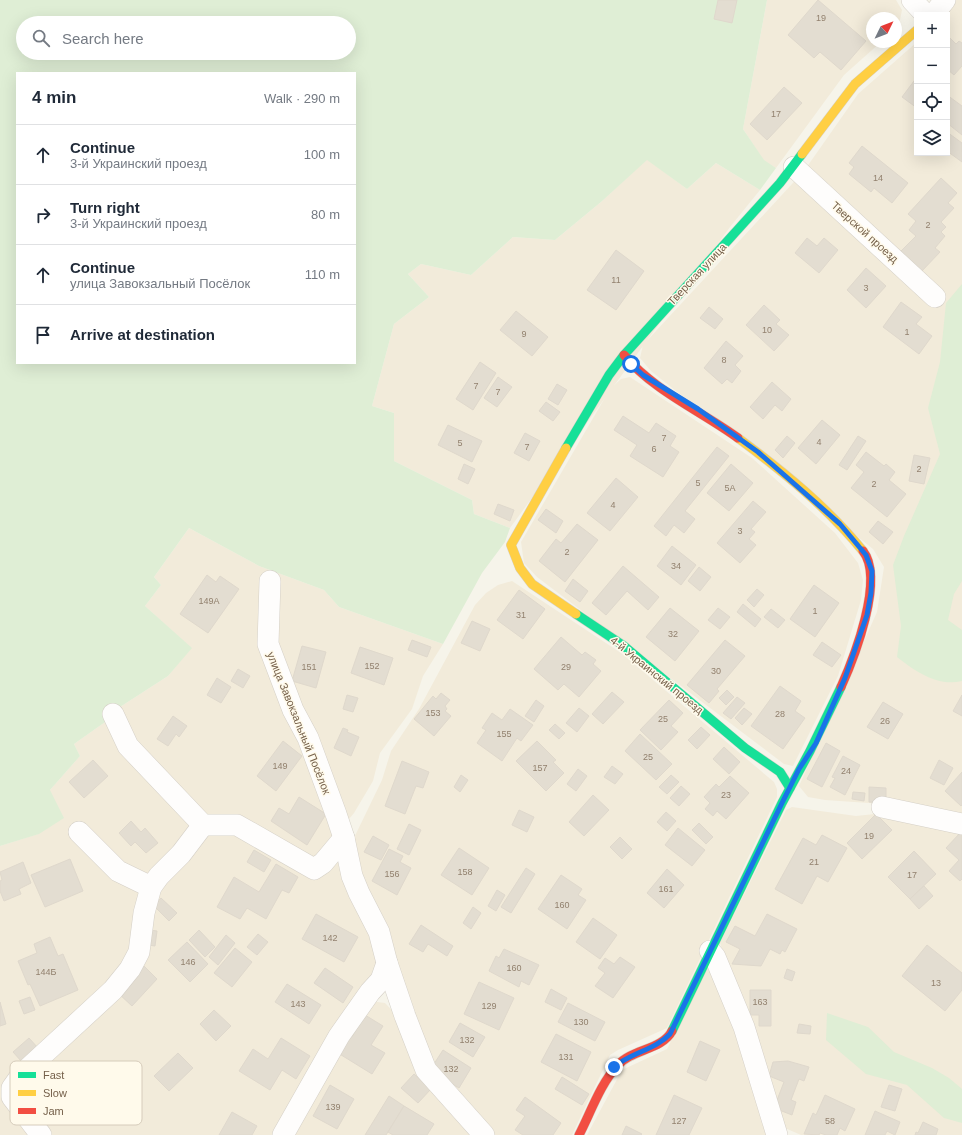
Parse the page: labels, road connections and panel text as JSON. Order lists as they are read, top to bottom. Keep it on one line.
{"streets":{"street":["Тверской проезд","Тверская улица","4-й Украинский проезд","улица Завокзальный Посёлок"]},"crossings":[["Тверской проезд","Тверская улица"],["Тверская улица","4-й Украинский проезд"]],"house_numbers":["19","17","14","2","11","3","10","1","9","8","7","7","7","4","5","7","6","2","5","2","5А","4","3","2","34","149А","1","31","32","152","151","29","30","153","28","25","26","155","25","149","157","24","23","19","21","158","156","17","161","160","142","146","160","144Б","13","163","143","129","130","132","131","132","139","127","58"],"legend":["Fast","Slow","Jam"],"north":"top right","page":{"map_buttons":["+","−"],"search":"Search here","heading":["4 min","Walk · 290 m"],"list":[["Continue","3-й Украинский проезд","100 m"],["Turn right","3-й Украинский проезд","80 m"],["Continue","улица Завокзальный Посёлок","110 m"],"Arrive at destination"]}}
